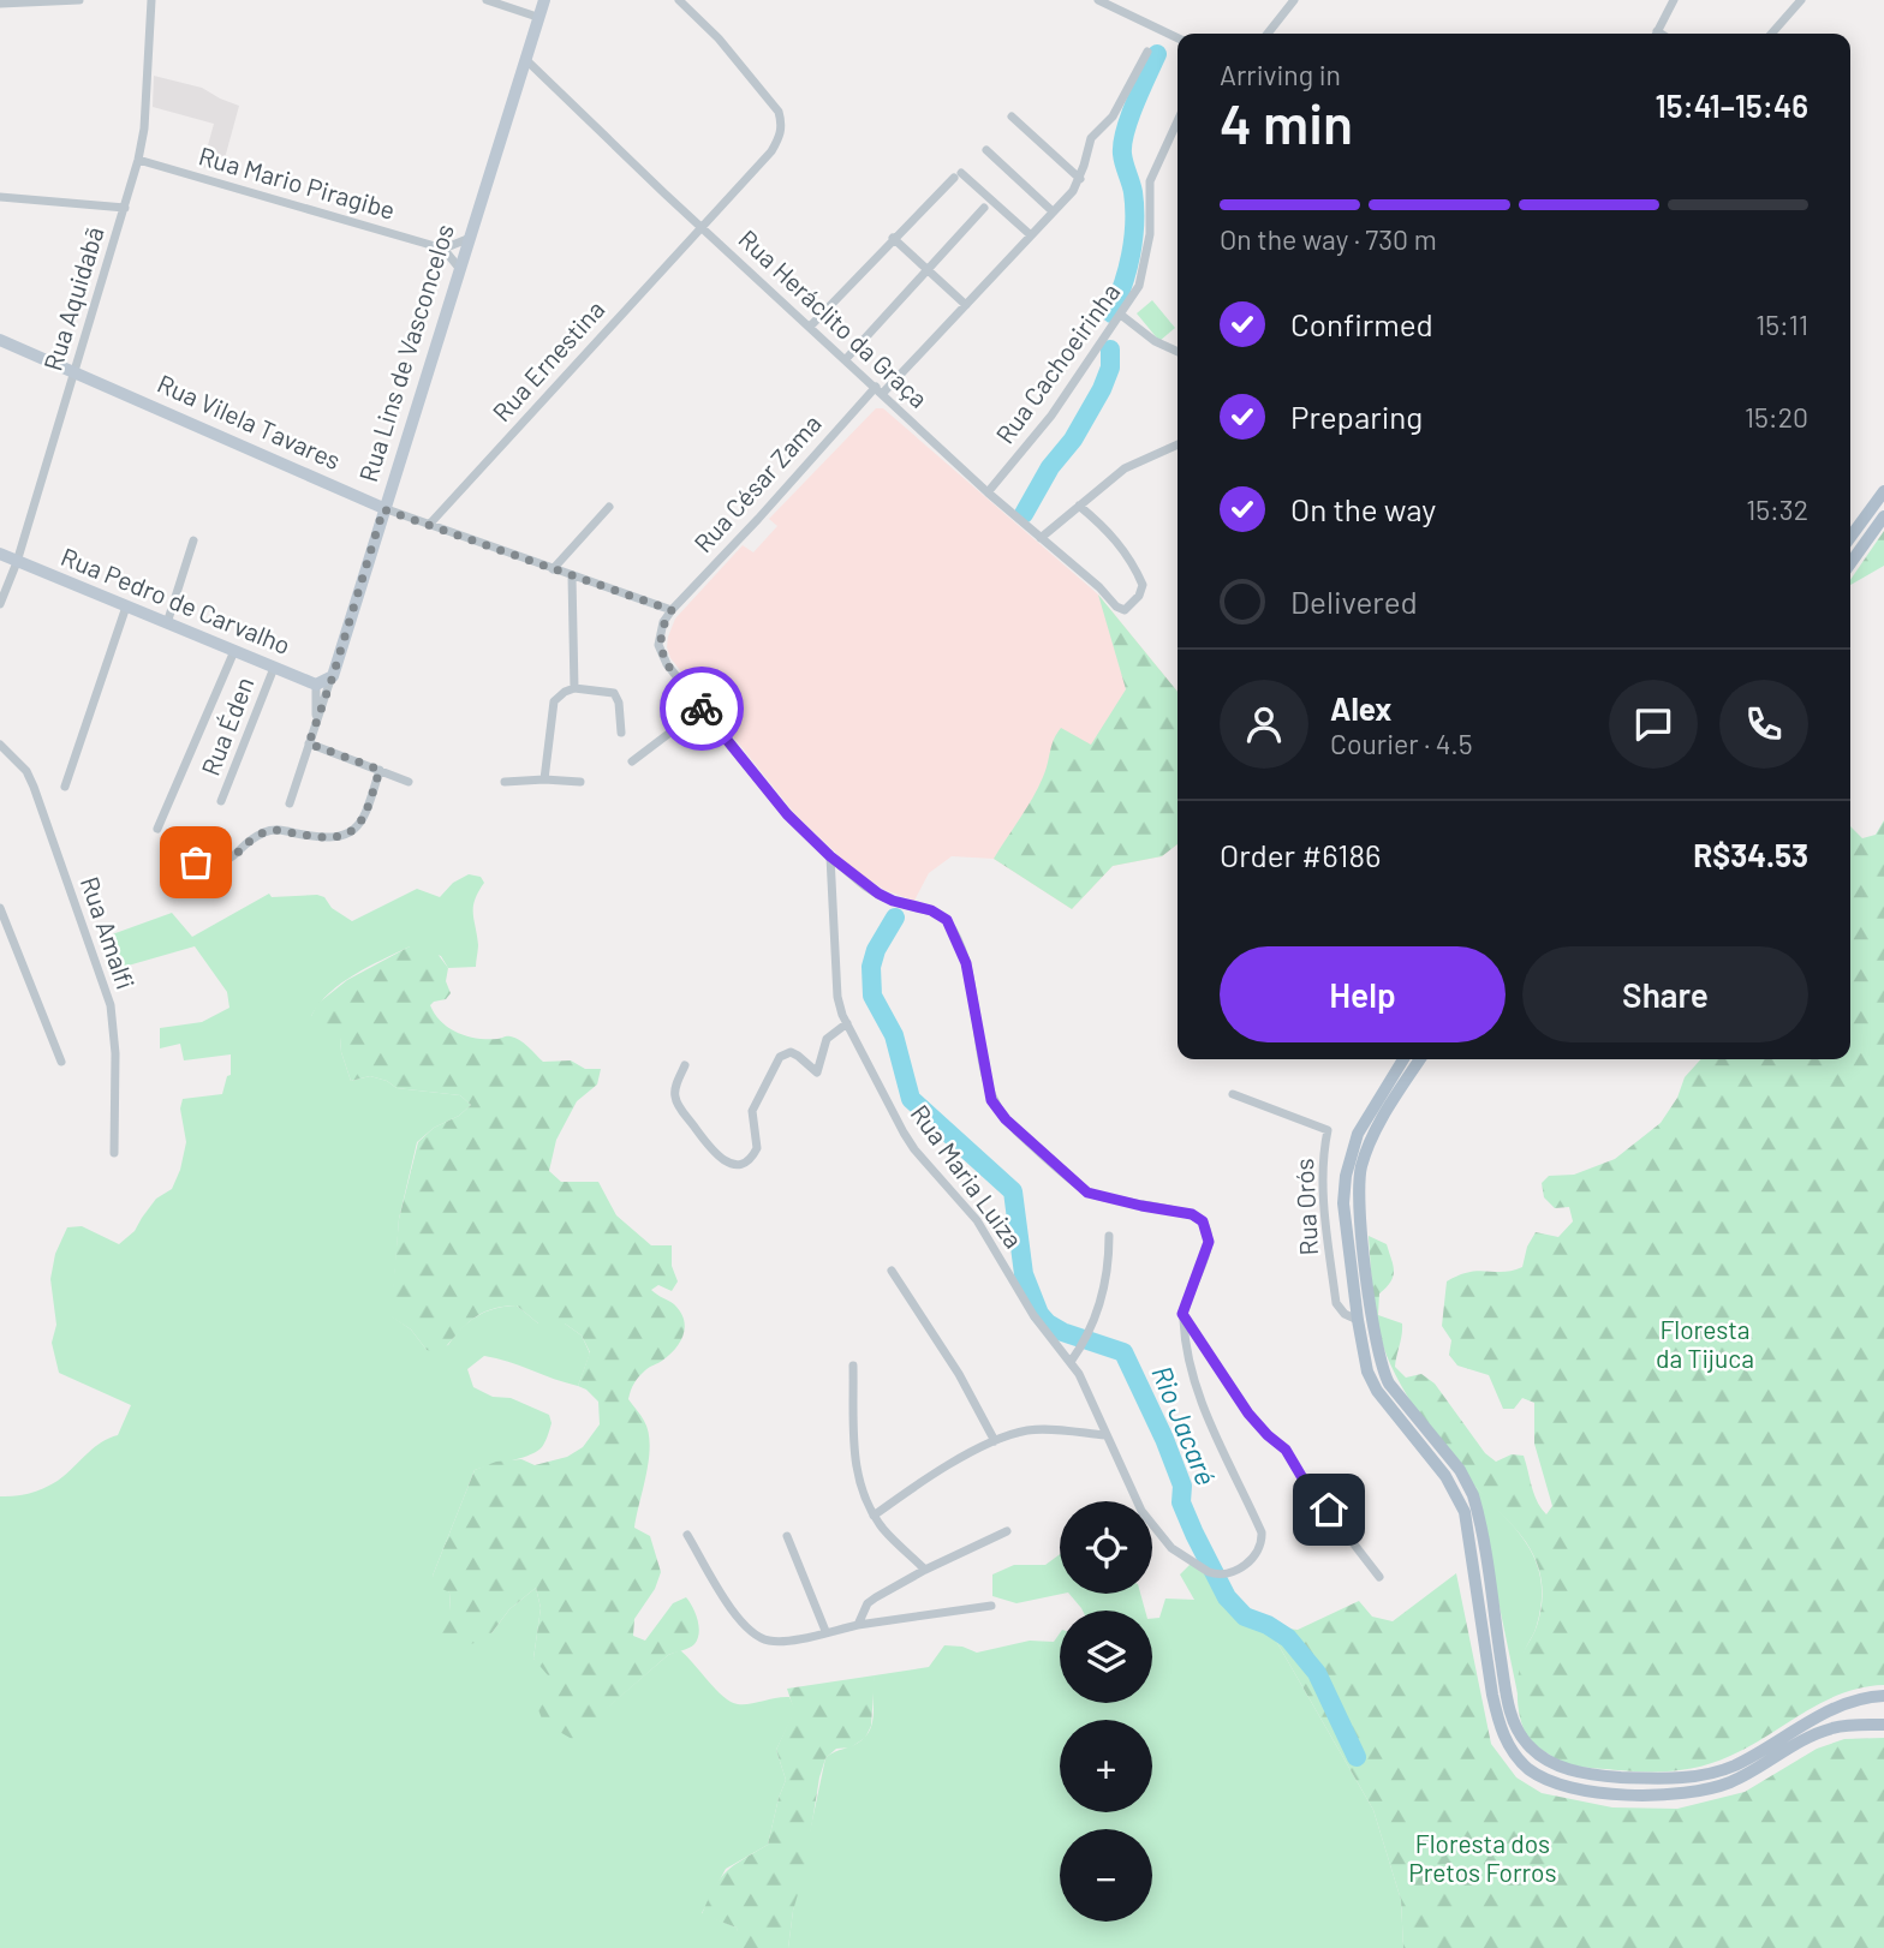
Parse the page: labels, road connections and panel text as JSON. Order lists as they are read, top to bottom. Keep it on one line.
{"streets":{"street":["Rua Mario Piragibe","Rua Aquidabã","Rua Heráclito da Graça","Rua Lins de Vasconcelos","Rua Ernestina","Rua Cachoeirinha","Rua Vilela Tavares","Rua César Zama","Rua Pedro de Carvalho","Rua Éden","Rua Amalfi","Rua Maria Luiza","Rua Orós"]},"crossings":[["Rua Mario Piragibe","Rua Aquidabã"],["Rua Aquidabã","Rua Vilela Tavares"],["Rua Aquidabã","Rua Pedro de Carvalho"],["Rua Heráclito da Graça","Rua Lins de Vasconcelos"],["Rua Heráclito da Graça","Rua Ernestina"],["Rua Heráclito da Graça","Rua Cachoeirinha"],["Rua Heráclito da Graça","Rua César Zama"],["Rua Lins de Vasconcelos","Rua Vilela Tavares"],["Rua Lins de Vasconcelos","Rua Pedro de Carvalho"],["Rua Ernestina","Rua Vilela Tavares"],["Rua Vilela Tavares","Rua César Zama"],["Rua Pedro de Carvalho","Rua Éden"]],"water":["Rio Jacaré"],"parks":["Floresta da Tijuca","Floresta dos Pretos Forros"],"page":{"heading":["4 min","Arriving in","15:41–15:46"],"panel":["Alex","Courier · 4.5","Order #6186","R$34.53"],"bar":"On the way · 730 m","list":[["Confirmed","15:11"],["Preparing","15:20"],["On the way","15:32"],"Delivered"],"buttons":["Help","Share"],"map_buttons":["+","−"]}}
